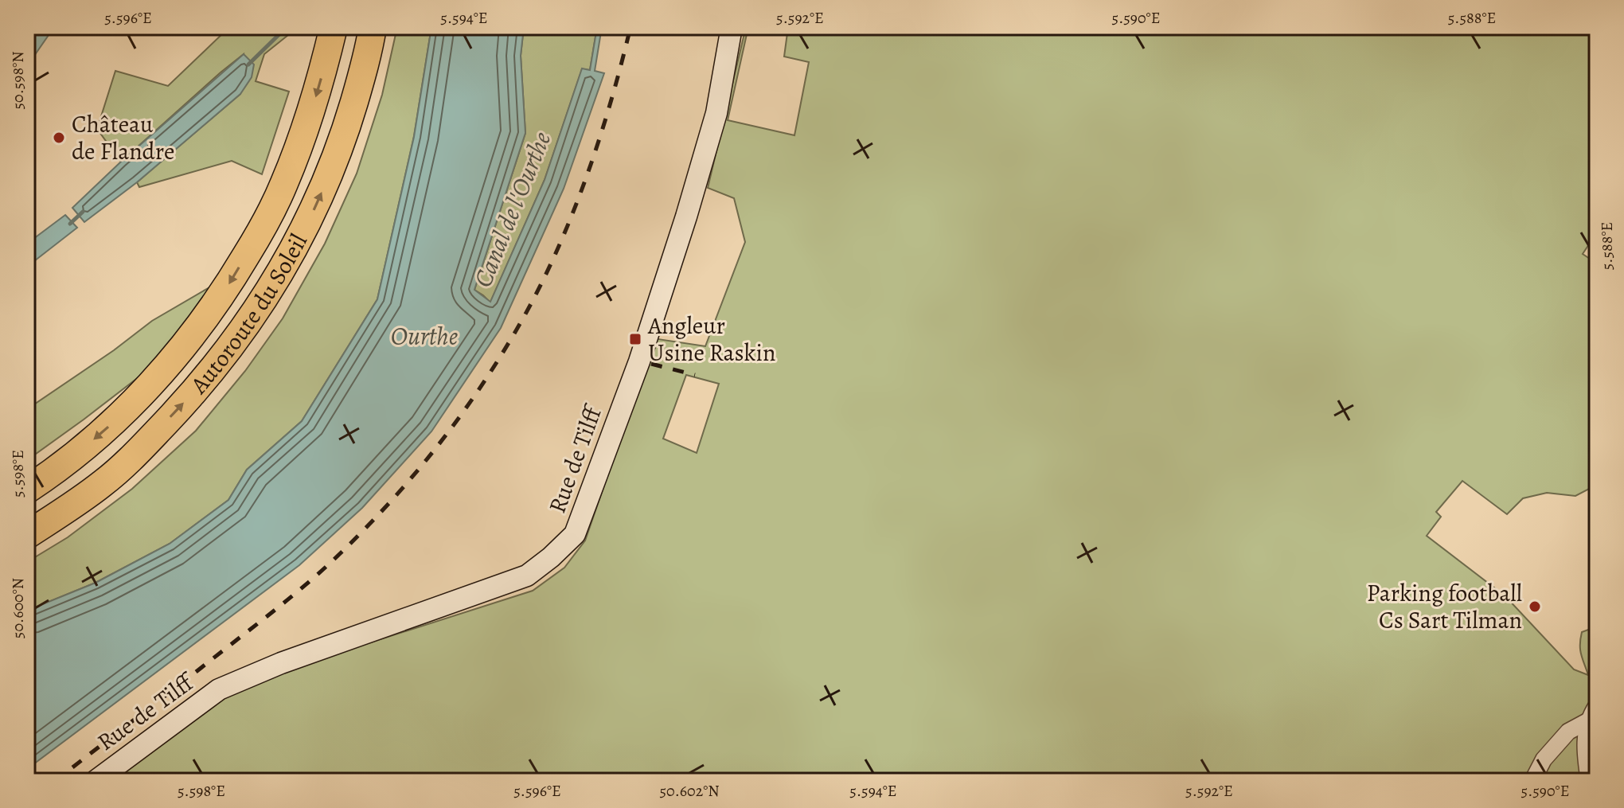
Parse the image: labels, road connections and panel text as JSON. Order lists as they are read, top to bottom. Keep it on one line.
{"streets":{"highway":["Autoroute du Soleil"],"main road":["Rue de Tilff"]},"water":["Canal de l'Ourthe","Ourthe"],"places":{"other":["Château de Flandre","Parking football Cs Sart Tilman"],"transit":["Angleur Usine Raskin"]},"coordinates":["5.596°E","5.594°E","5.592°E","5.590°E","5.588°E","50.598°N","5.598°E","50.600°N","50.602°N"]}
